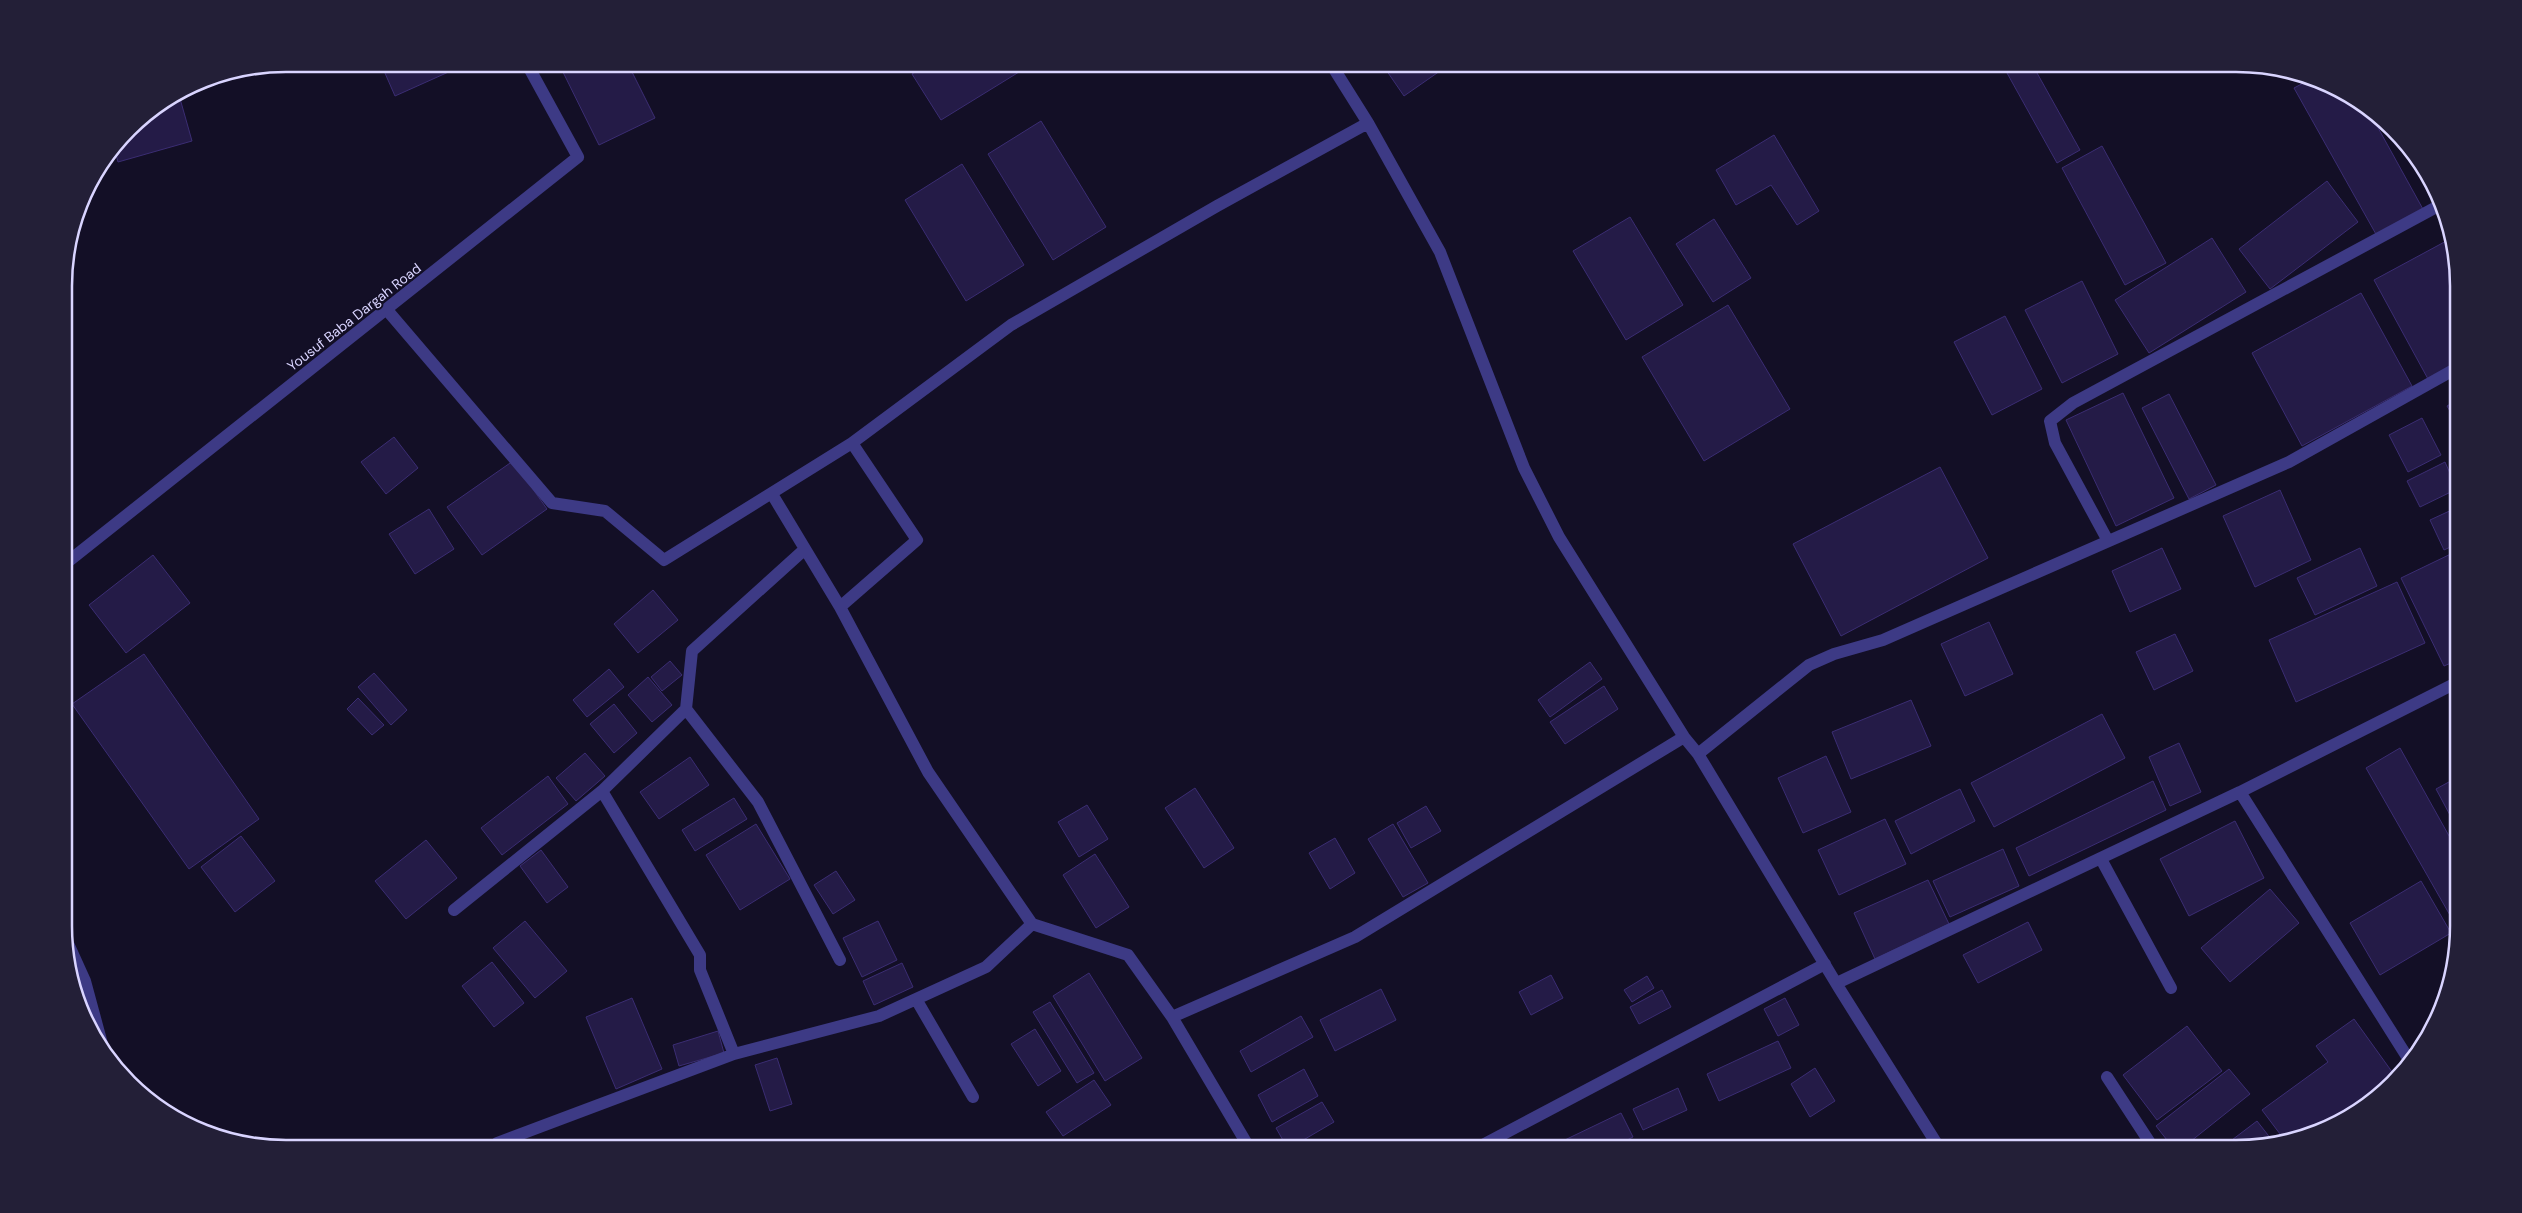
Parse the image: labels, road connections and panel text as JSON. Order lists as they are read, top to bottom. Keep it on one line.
{"streets":{"street":["Yousuf Baba Dargah Road"]}}
